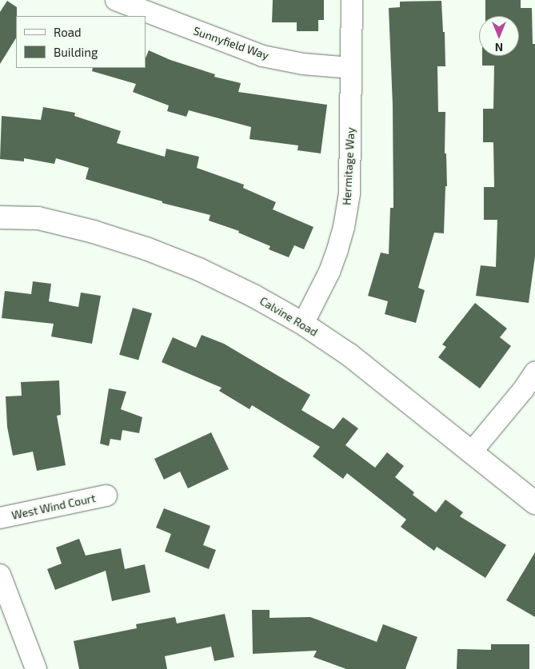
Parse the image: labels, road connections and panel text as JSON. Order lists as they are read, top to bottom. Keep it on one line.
{"streets":{"street":["Sunnyfield Way","Hermitage Way","Calvine Road","West Wind Court"]},"crossings":[["Sunnyfield Way","Hermitage Way"],["Hermitage Way","Calvine Road"]],"legend":["Road","Building"],"north":"bottom"}
